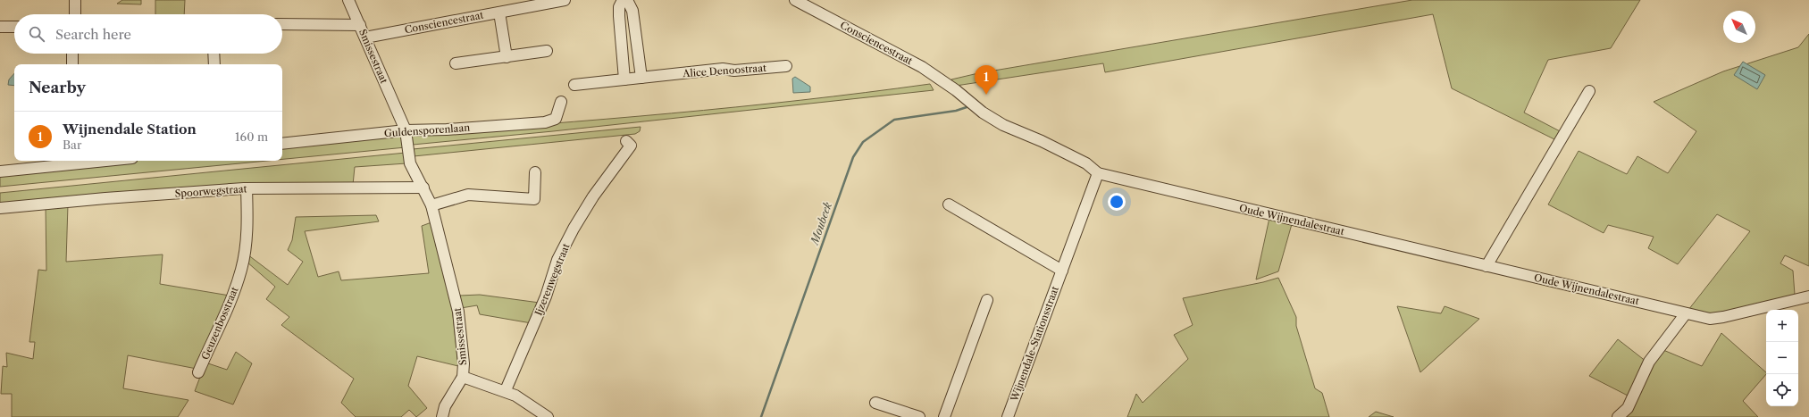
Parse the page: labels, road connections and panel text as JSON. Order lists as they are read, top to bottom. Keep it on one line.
{"streets":{"street":["Consciencestraat","Smissestraat","Alice Denoostraat","Guldensporenlaan","Spoorwegstraat","Oude Wijnendalestraat","Ijzerenwegstraat","Geuzenbosstraat","Wijnendale-Stationsstraat"]},"crossings":[["Consciencestraat","Smissestraat"],["Consciencestraat","Oude Wijnendalestraat"],["Consciencestraat","Wijnendale-Stationsstraat"],["Smissestraat","Guldensporenlaan"],["Smissestraat","Spoorwegstraat"],["Smissestraat","Ijzerenwegstraat"],["Spoorwegstraat","Geuzenbosstraat"],["Oude Wijnendalestraat","Wijnendale-Stationsstraat"]],"water":["Moubeek"],"north":"top left","page":{"search":"Search here","heading":"Nearby","pins":"1","list":[{"mark":"1","name":"Wijnendale Station","note":"Bar","value":"160 m"}],"map_buttons":["+","−"]}}
